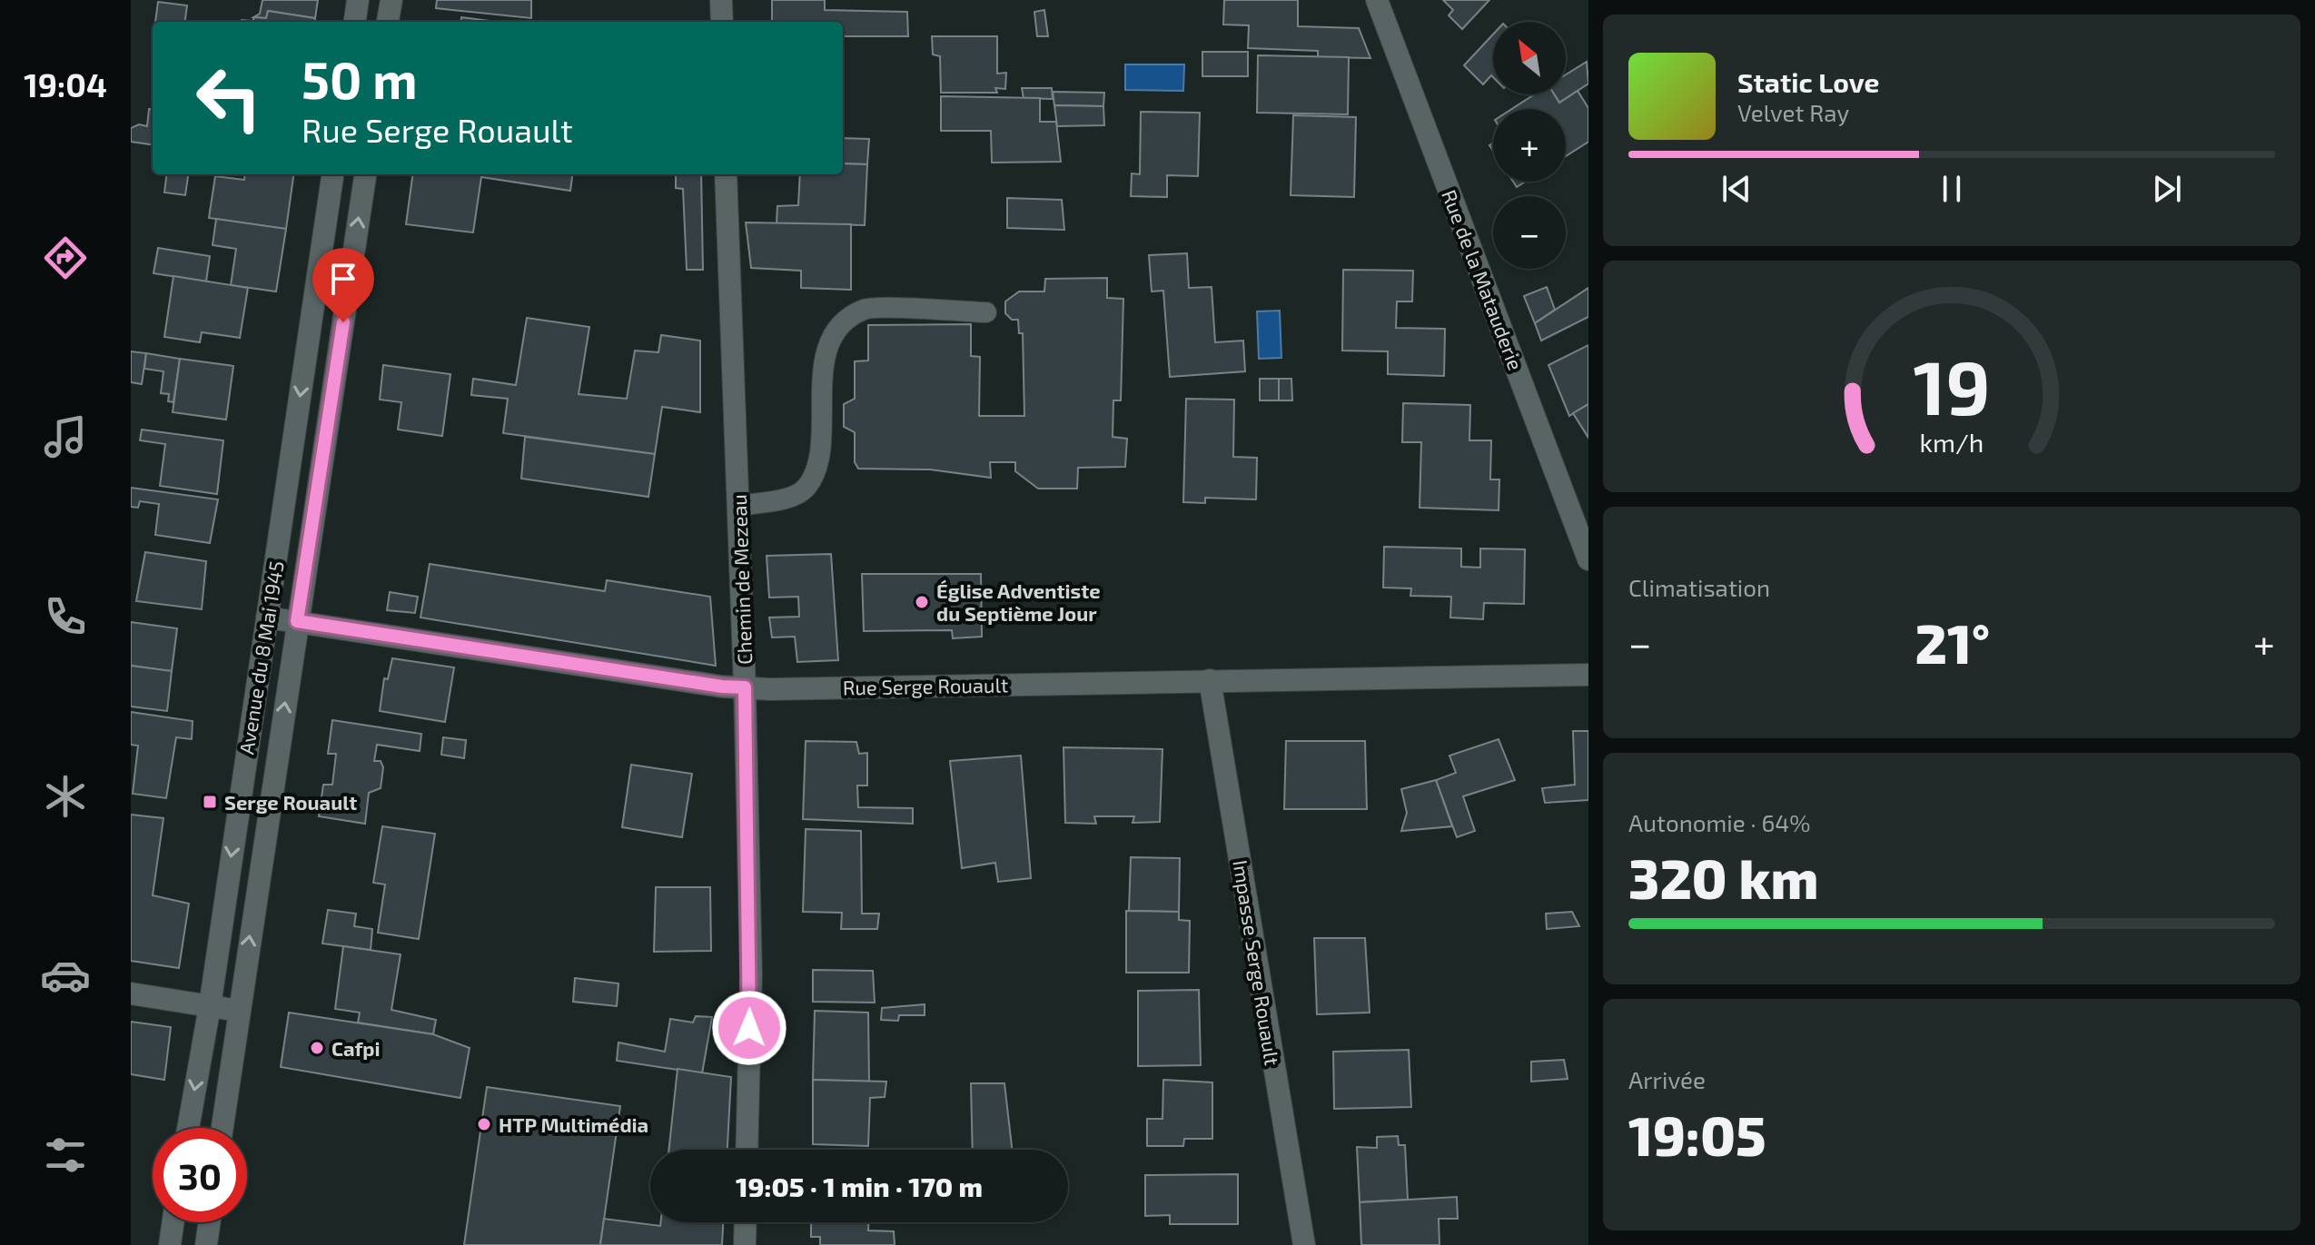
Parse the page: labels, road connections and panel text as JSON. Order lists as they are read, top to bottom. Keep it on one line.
{"streets":{"street":["Rue de la Matauderie","Chemin de Mezeau","Avenue du 8 Mai 1945","Rue Serge Rouault","Impasse Serge Rouault"]},"crossings":[["Chemin de Mezeau","Rue Serge Rouault"],["Avenue du 8 Mai 1945","Rue Serge Rouault"],["Rue Serge Rouault","Impasse Serge Rouault"]],"places":{"other":["Église Adventiste du Septième Jour","Cafpi","HTP Multimédia"],"transit":["Serge Rouault"]},"north":"top left","page":{"tabs":"19:04","map_buttons":["+","−"],"turn":["50 m","Rue Serge Rouault"],"song":["Static Love","Velvet Ray"],"tile":["Climatisation",["Autonomie · 64%","320 km"],["Arrivée","19:05"]],"heat":["−","21°","+"],"limit":"30","trip":"19:05 · 1 min · 170 m","gauge":["19","km/h"]}}
